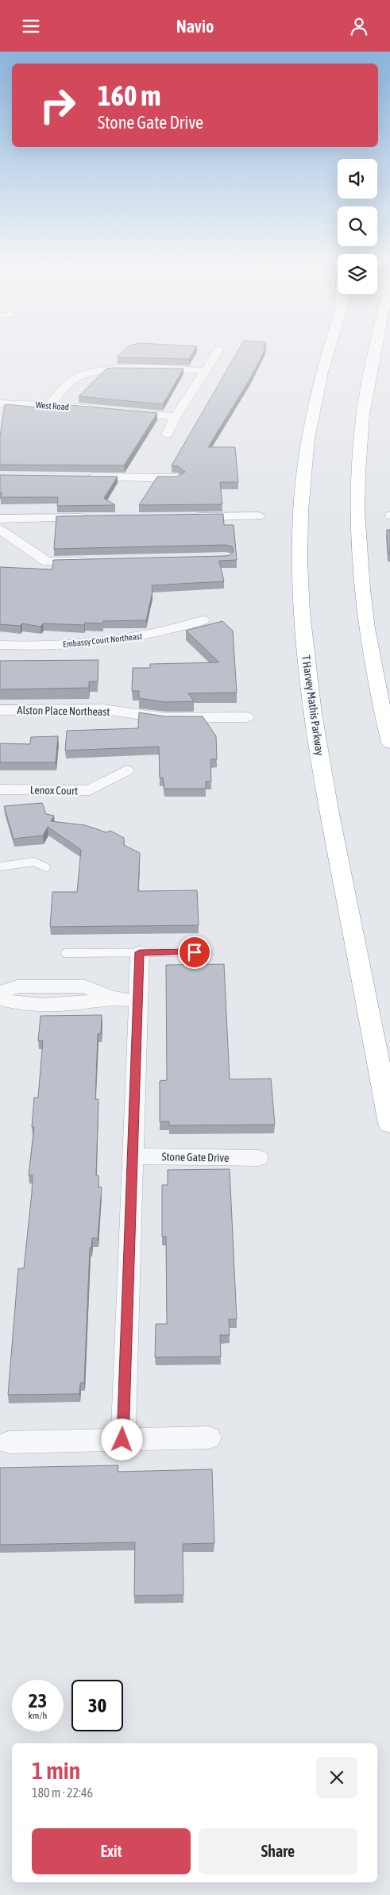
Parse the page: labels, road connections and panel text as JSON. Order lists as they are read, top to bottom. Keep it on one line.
{"streets":{"highway":["T Harvey Mathis Parkway"],"street":["West Road","Embassy Court Northeast","Alston Place Northeast","Lenox Court","Stone Gate Drive"]},"page":{"header":"Navio","turn":["160 m","Stone Gate Drive"],"speed":"23 km/h","limit":"30","heading":["1 min","180 m · 22:46"],"buttons":["Exit","Share"]}}
